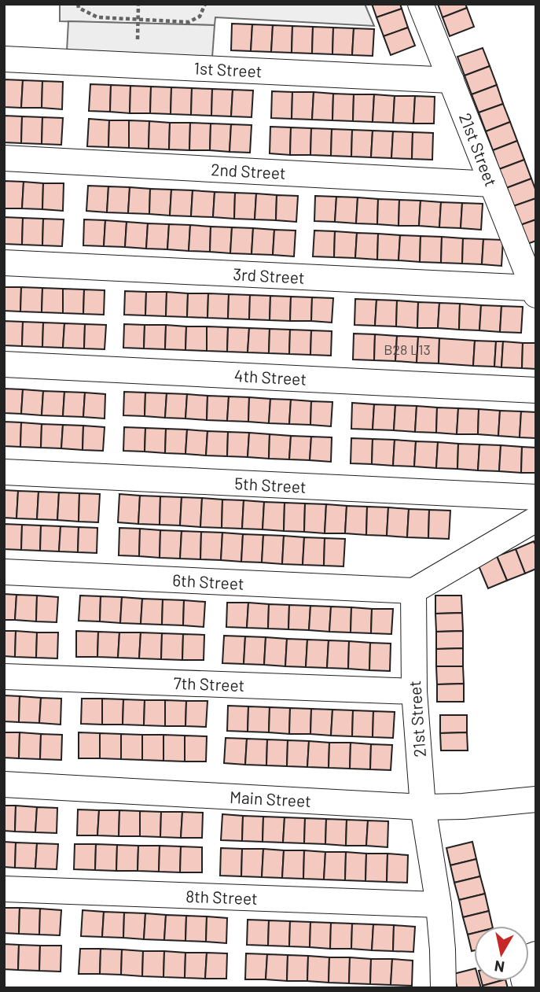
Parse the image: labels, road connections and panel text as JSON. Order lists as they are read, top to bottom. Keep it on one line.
{"streets":{"street":["1st Street","21st Street","2nd Street","3rd Street","4th Street","5th Street","6th Street","7th Street","Main Street","8th Street"]},"crossings":[["1st Street","21st Street"],["21st Street","2nd Street"],["21st Street","3rd Street"],["21st Street","6th Street"],["21st Street","7th Street"],["21st Street","Main Street"],["21st Street","8th Street"]],"house_numbers":["B28 L13"],"north":"bottom"}
